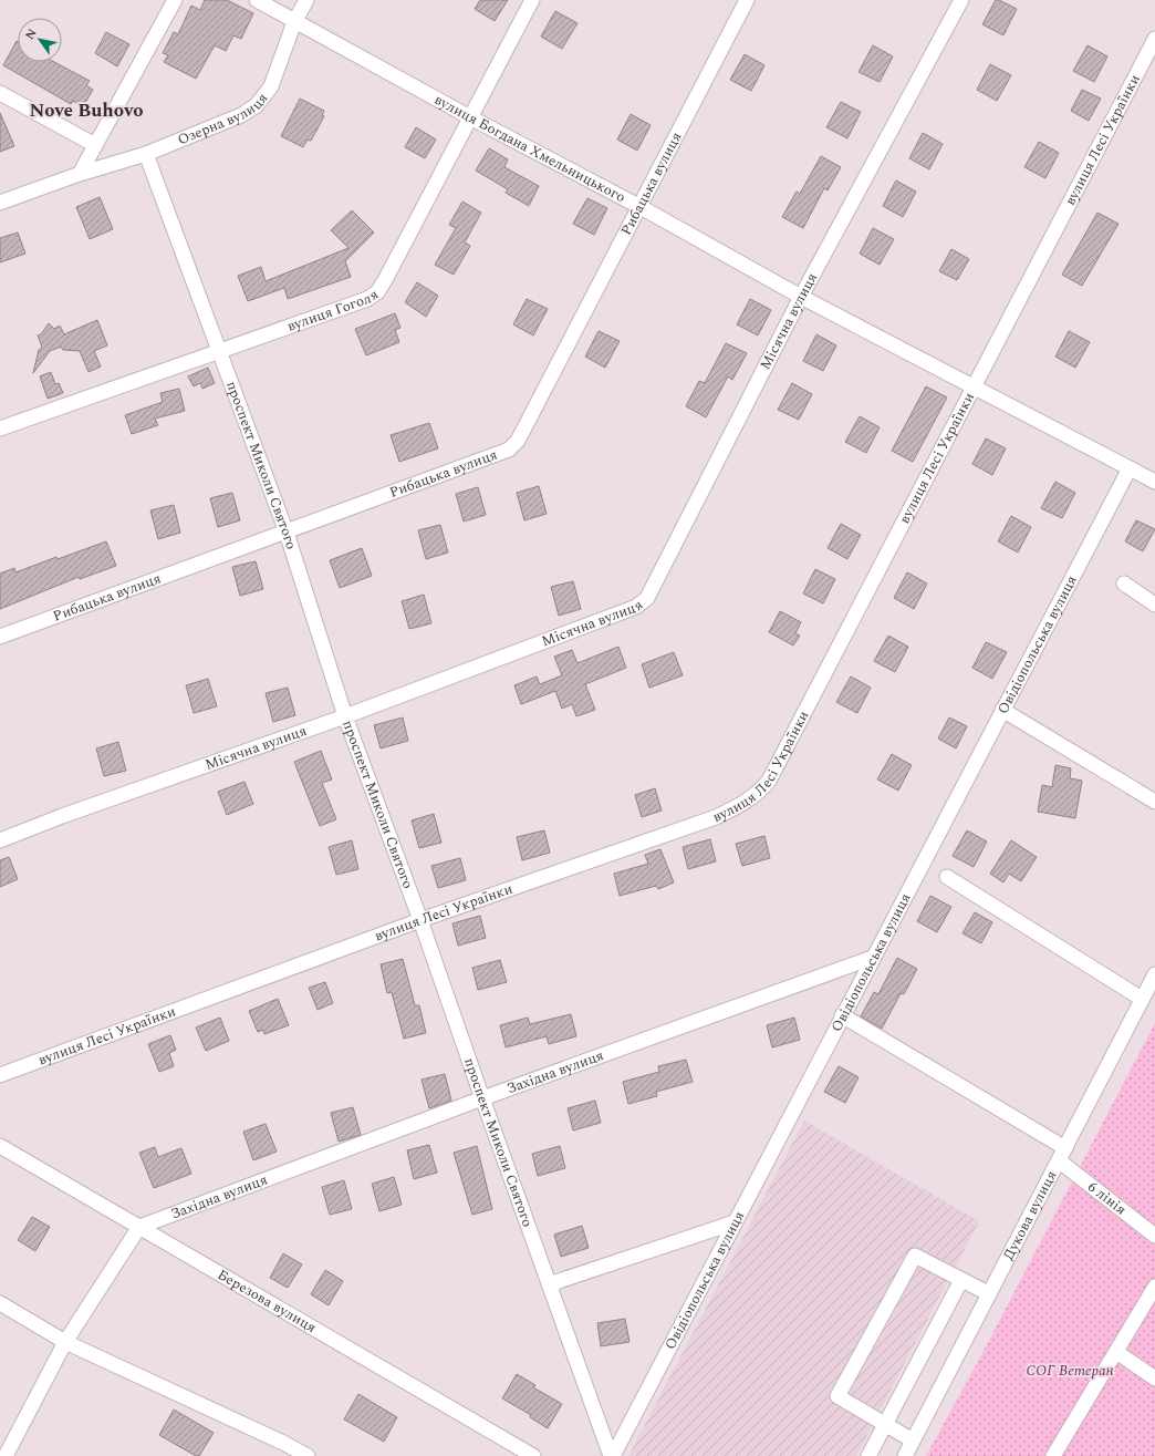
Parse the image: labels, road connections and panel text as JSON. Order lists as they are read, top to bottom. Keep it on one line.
{"streets":{"street":["Озерна вулиця","вулиця Лесі Українки","вулиця Богдана Хмельницького","Рибацька вулиця","вулиця Гоголя","Місячна вулиця","проспект Миколи Святого","Овідіопольська вулиця","Західна вулиця","6 лінія","Дукова вулиця","Березова вулиця"]},"crossings":[["Озерна вулиця","вулиця Богдана Хмельницького"],["Озерна вулиця","проспект Миколи Святого"],["вулиця Лесі Українки","вулиця Богдана Хмельницького"],["вулиця Лесі Українки","проспект Миколи Святого"],["вулиця Богдана Хмельницького","Рибацька вулиця"],["вулиця Богдана Хмельницького","вулиця Гоголя"],["вулиця Богдана Хмельницького","Місячна вулиця"],["вулиця Богдана Хмельницького","Овідіопольська вулиця"],["Рибацька вулиця","проспект Миколи Святого"],["вулиця Гоголя","проспект Миколи Святого"],["Місячна вулиця","проспект Миколи Святого"],["проспект Миколи Святого","Овідіопольська вулиця"],["проспект Миколи Святого","Західна вулиця"],["Овідіопольська вулиця","Західна вулиця"],["Овідіопольська вулиця","6 лінія"],["Західна вулиця","Березова вулиця"],["6 лінія","Дукова вулиця"]],"districts":["Nove Buhovo"],"parks":["СОГ Ветеран"],"north":"top left"}
